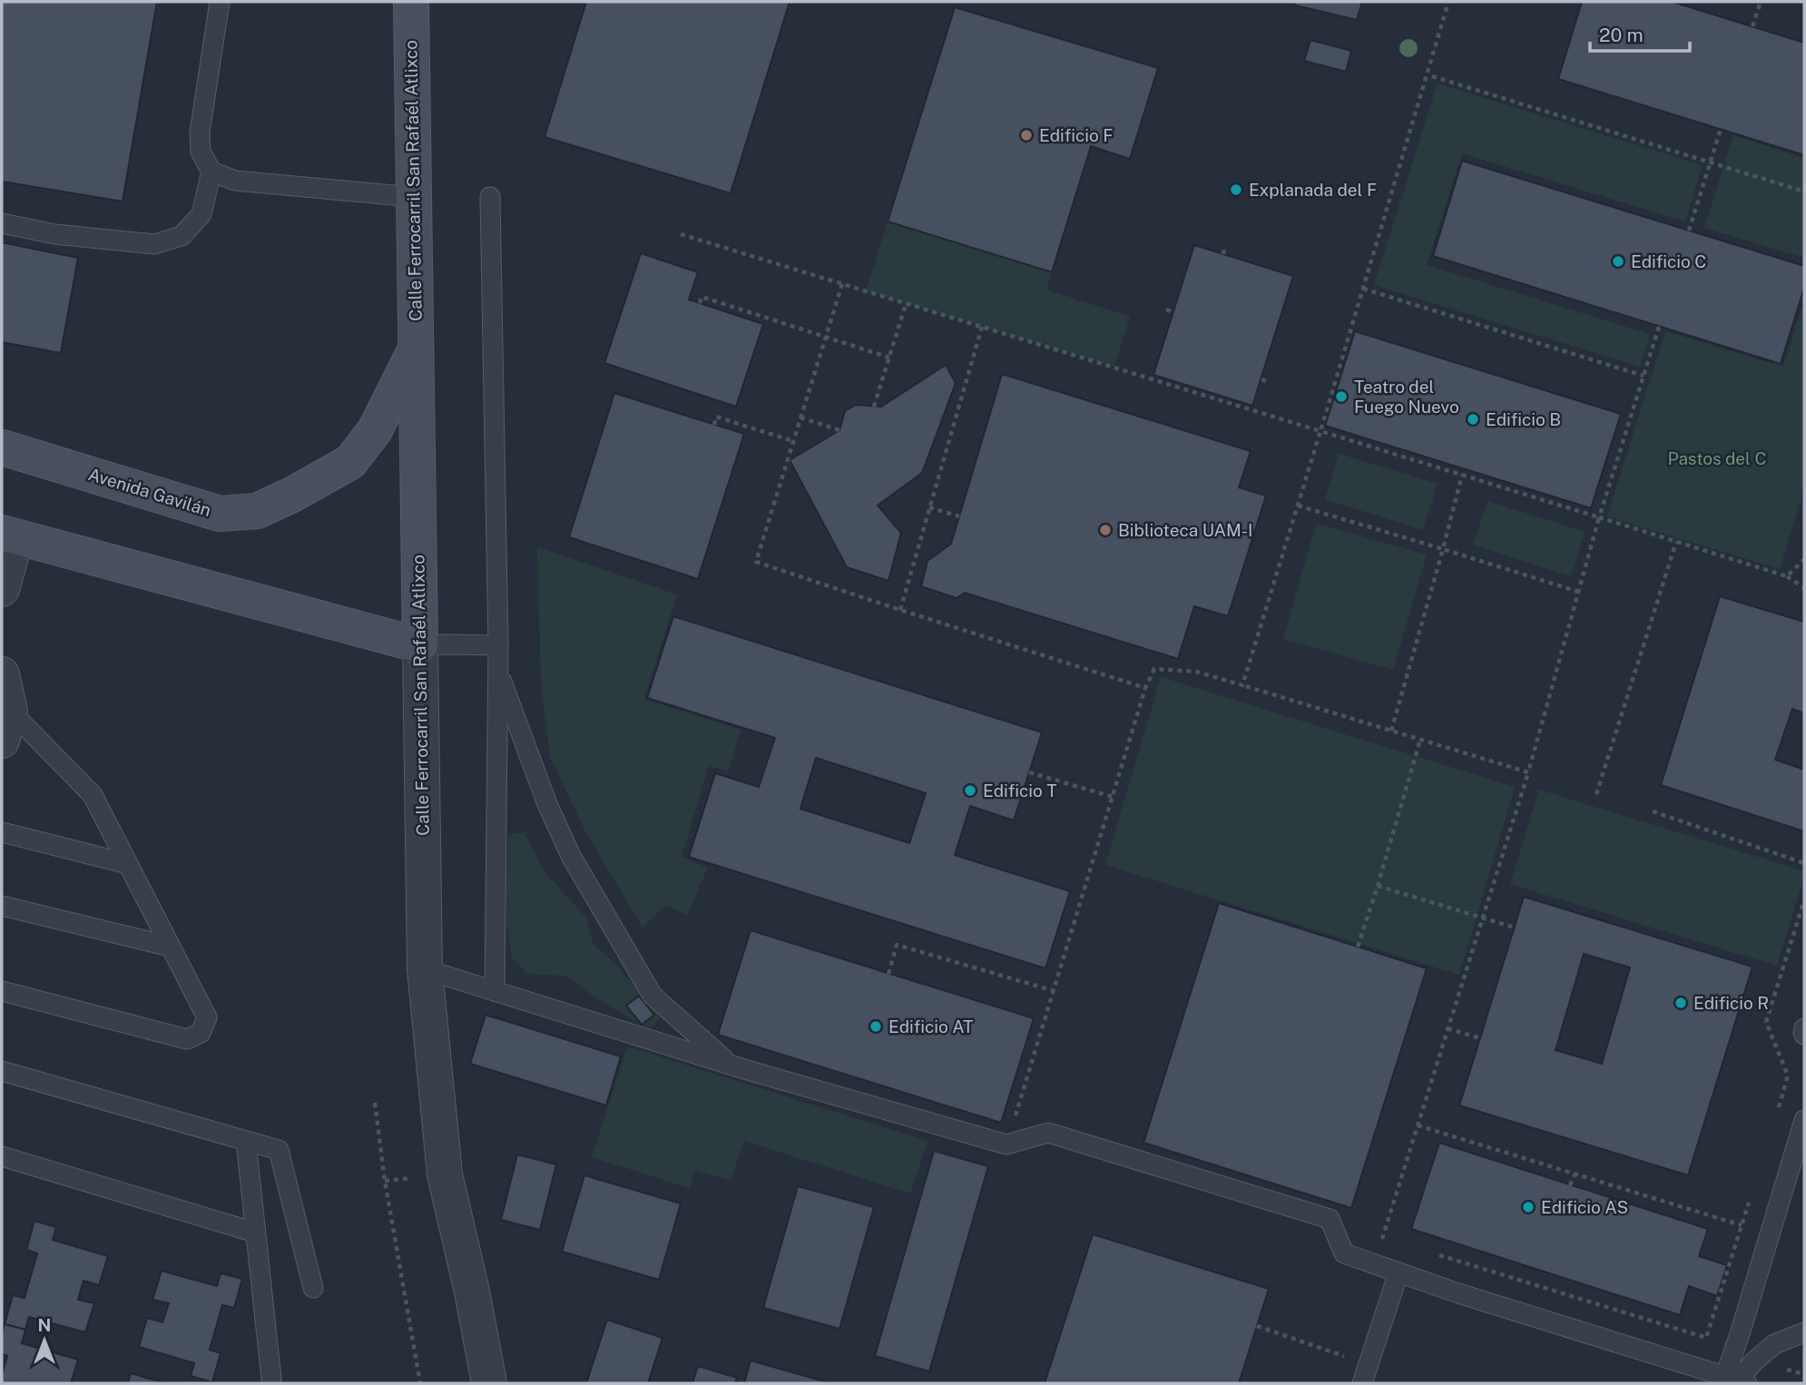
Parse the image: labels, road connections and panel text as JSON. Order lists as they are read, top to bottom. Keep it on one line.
{"streets":{"main road":["Calle Ferrocarril San Rafaél Atlixco","Avenida Gavilán"]},"crossings":[["Calle Ferrocarril San Rafaél Atlixco","Avenida Gavilán"]],"parks":["Pastos del C"],"places":["Edificio F","Explanada del F","Edificio C","Teatro del Fuego Nuevo","Edificio B","Biblioteca UAM-I","Edificio T","Edificio R","Edificio AT","Edificio AS"],"scale_bar":"20 m","north":"top"}
